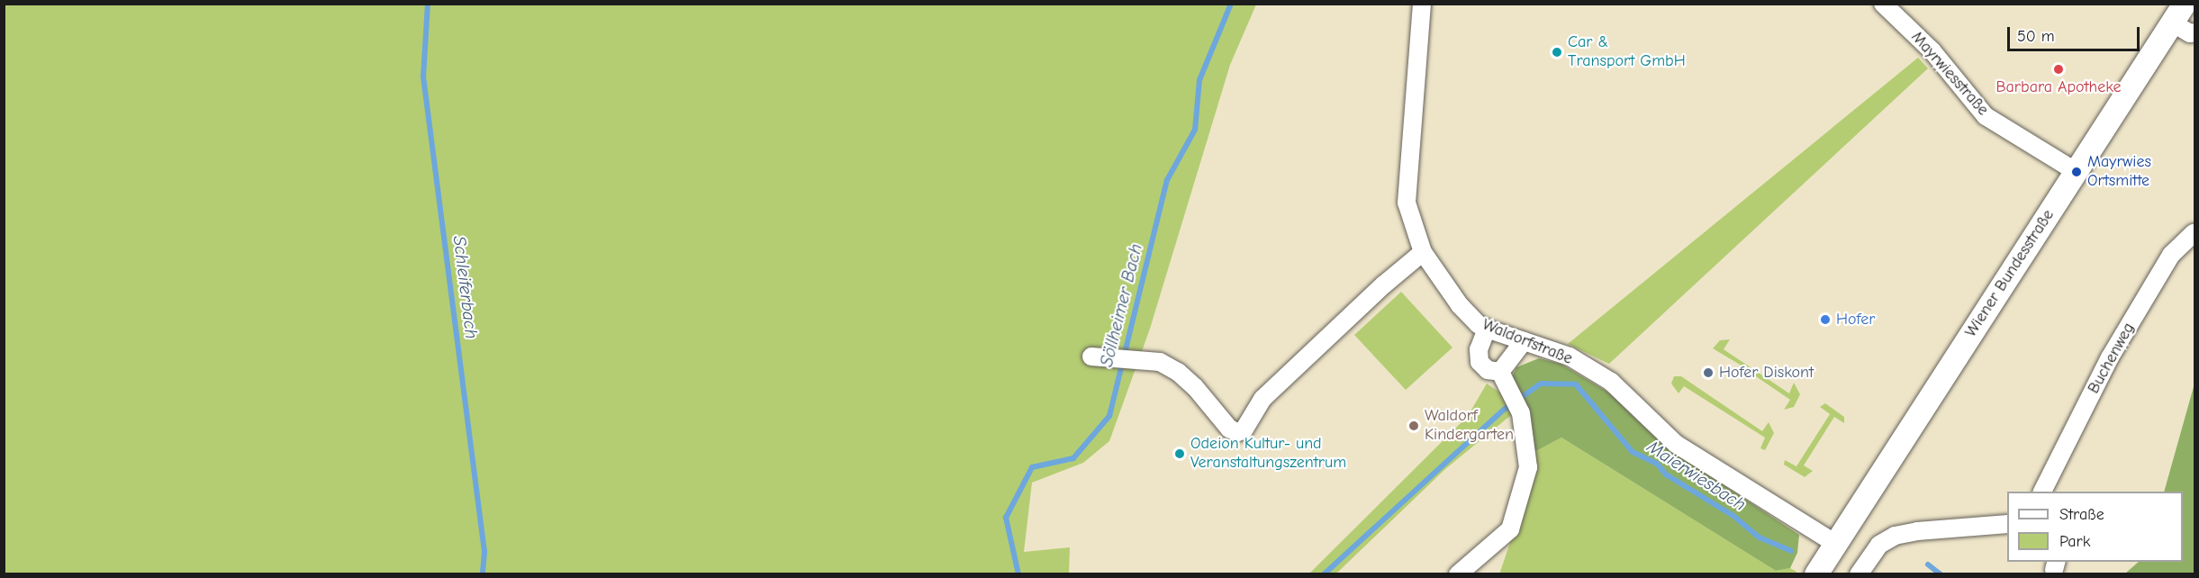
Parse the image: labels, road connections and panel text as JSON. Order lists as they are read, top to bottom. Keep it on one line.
{"streets":{"main road":["Wiener Bundesstraße"],"street":["Mayrwiesstraße","Waldorfstraße","Buchenweg"]},"crossings":[["Mayrwiesstraße","Wiener Bundesstraße"],["Wiener Bundesstraße","Waldorfstraße"]],"water":["Schleiferbach","Söllheimer Bach","Maierwiesbach"],"places":["Car & Transport GmbH","Barbara Apotheke","Mayrwies Ortsmitte","Hofer","Hofer Diskont","Waldorf Kindergarten","Odeion Kultur- und Veranstaltungszentrum"],"legend":["Straße","Park"],"scale_bar":"50 m"}
